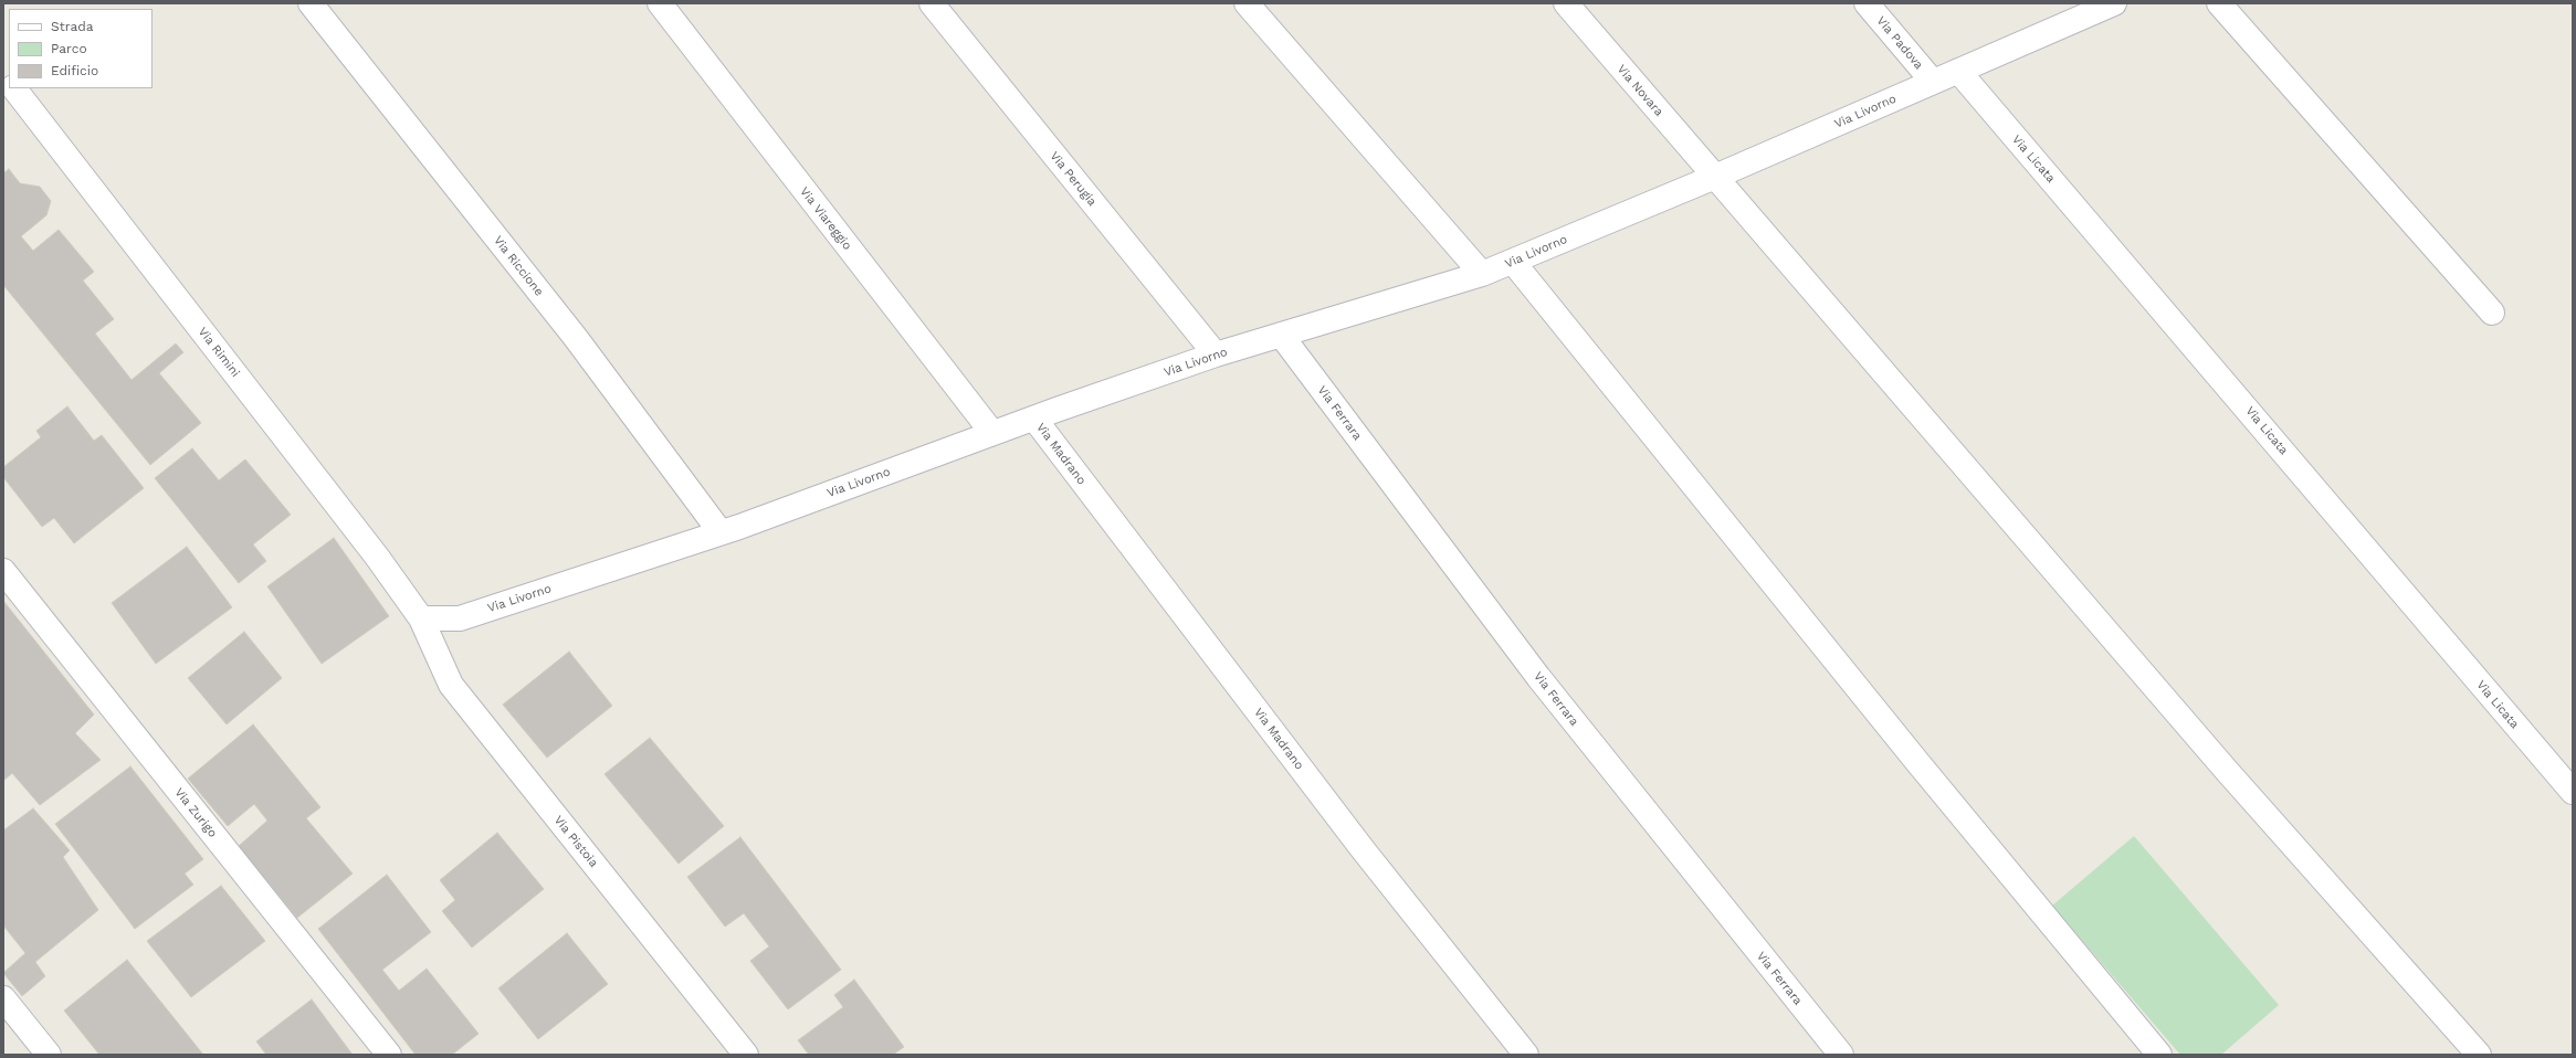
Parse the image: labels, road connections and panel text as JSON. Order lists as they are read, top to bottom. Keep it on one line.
{"streets":{"street":["Via Padova","Via Novara","Via Livorno","Via Licata","Via Perugia","Via Viareggio","Via Riccione","Via Rimini","Via Ferrara","Via Madrano","Via Zurigo","Via Pistoia"]},"crossings":[["Via Padova","Via Livorno"],["Via Novara","Via Livorno"],["Via Livorno","Via Licata"],["Via Livorno","Via Perugia"],["Via Livorno","Via Viareggio"],["Via Livorno","Via Riccione"],["Via Livorno","Via Rimini"],["Via Livorno","Via Ferrara"],["Via Livorno","Via Madrano"],["Via Livorno","Via Pistoia"],["Via Rimini","Via Pistoia"]],"legend":["Strada","Parco","Edificio"]}
